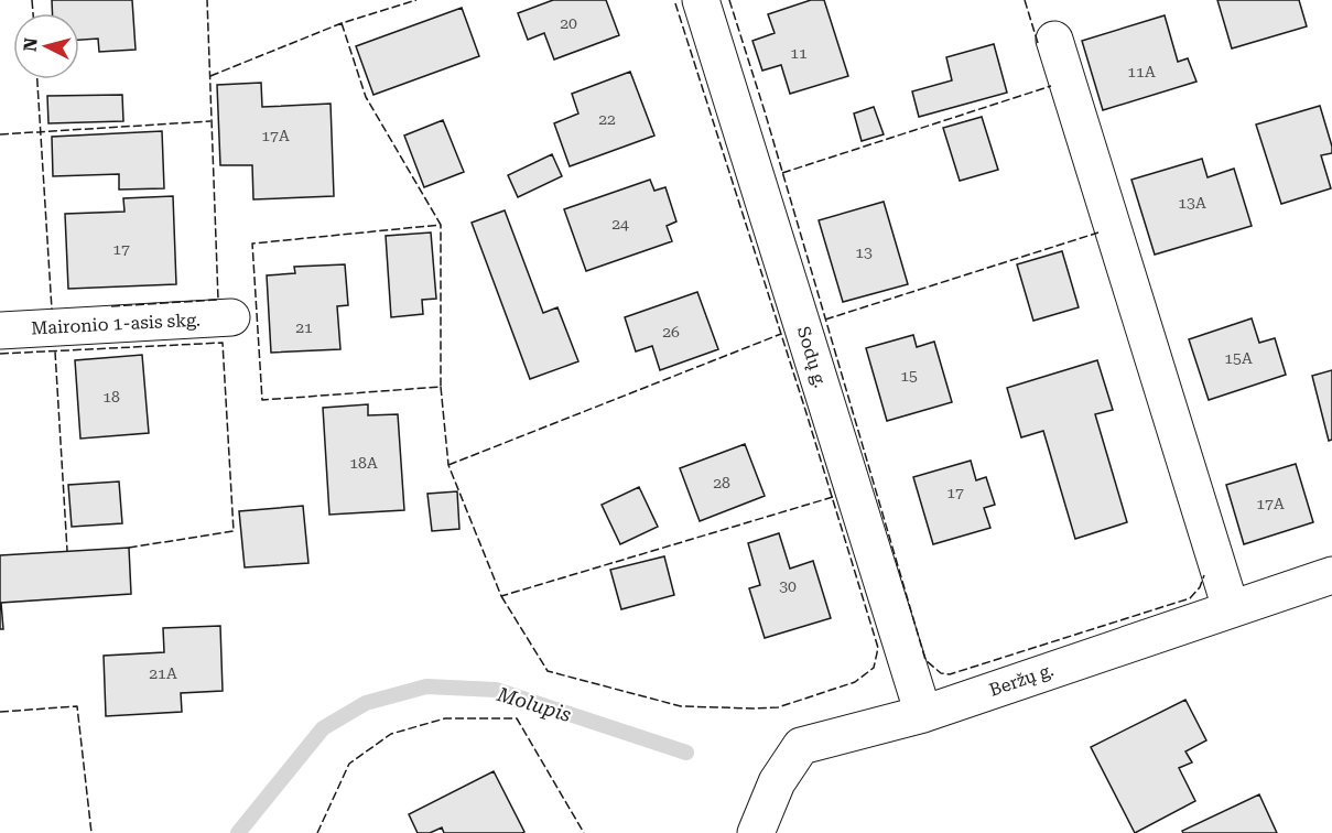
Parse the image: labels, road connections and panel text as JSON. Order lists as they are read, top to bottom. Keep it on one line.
{"streets":{"street":["Maironio 1-asis skg.","Sodų g.","Beržų g."]},"crossings":[["Sodų g.","Beržų g."]],"water":["Molupis"],"house_numbers":["20","11","11A","22","17A","13A","24","17","13","21","26","15A","15","18","18A","28","17","17A","30","21A"],"north":"left"}
